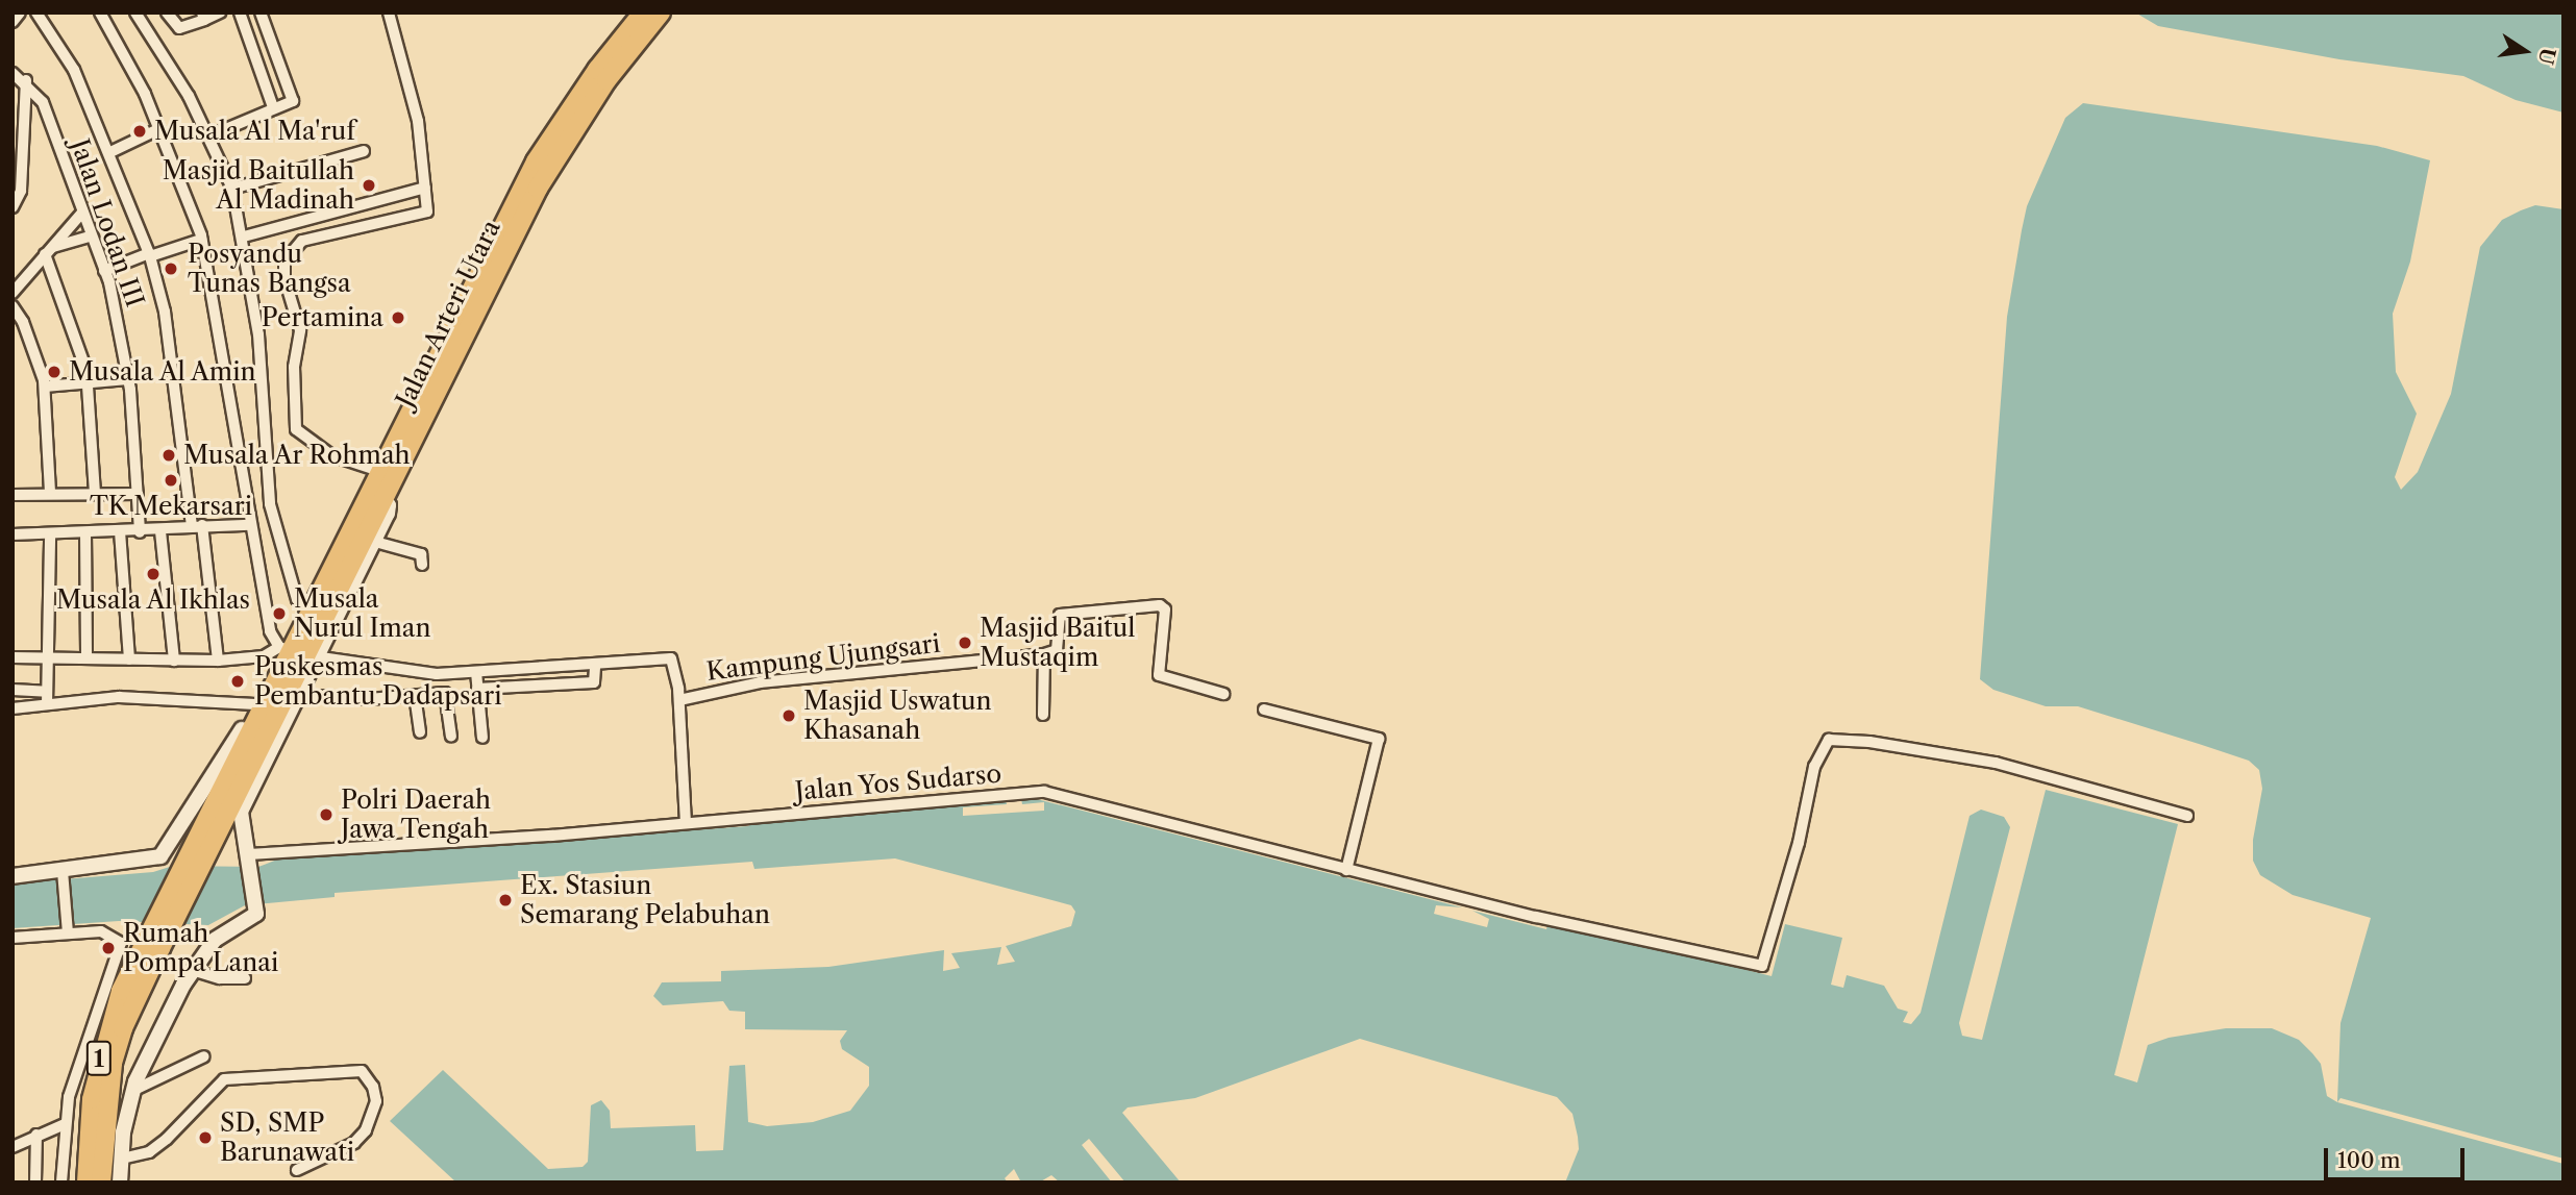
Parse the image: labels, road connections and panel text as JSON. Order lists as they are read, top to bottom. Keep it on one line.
{"streets":{"highway":["Jalan Arteri Utara","1"],"street":["Jalan Lodan III","Kampung Ujungsari","Jalan Yos Sudarso"]},"crossings":[["Jalan Arteri Utara","1"]],"places":["Musala Al Ma'ruf","Masjid Baitullah Al Madinah","Posyandu Tunas Bangsa","Pertamina","Musala Al Amin","Musala Ar Rohmah","TK Mekarsari","Musala Al Ikhlas","Musala Nurul Iman","Masjid Baitul Mustaqim","Puskesmas Pembantu Dadapsari","Masjid Uswatun Khasanah","Polri Daerah Jawa Tengah","Ex. Stasiun Semarang Pelabuhan","Rumah Pompa Lanai","SD, SMP Barunawati"],"scale_bar":"100 m","north":"right"}
